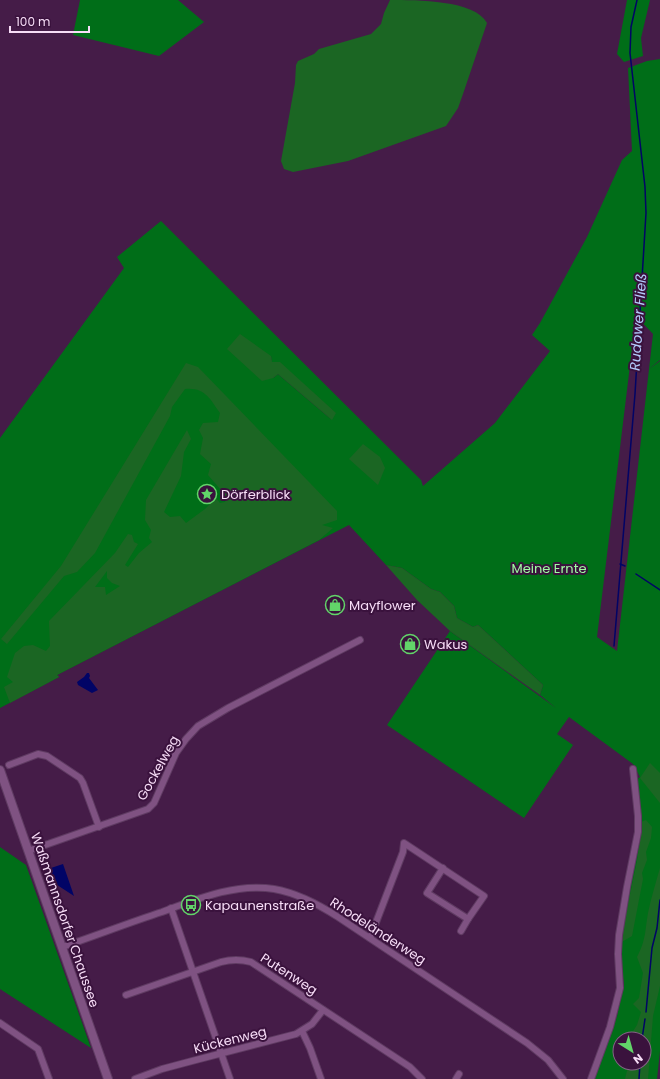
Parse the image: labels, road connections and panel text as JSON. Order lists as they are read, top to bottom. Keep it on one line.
{"streets":{"street":["Gockelweg","Waßmannsdorfer Chaussee","Rhodeländerweg","Putenweg","Kückenweg"]},"crossings":[["Gockelweg","Waßmannsdorfer Chaussee"],["Waßmannsdorfer Chaussee","Rhodeländerweg"],["Putenweg","Kückenweg"]],"water":["Rudower Fließ"],"parks":["Meine Ernte"],"places":{"place":["Dörferblick"],"shop":["Mayflower","Wakus"],"bus stop":["Kapaunenstraße"]},"scale_bar":"100 m","north":"bottom right"}
